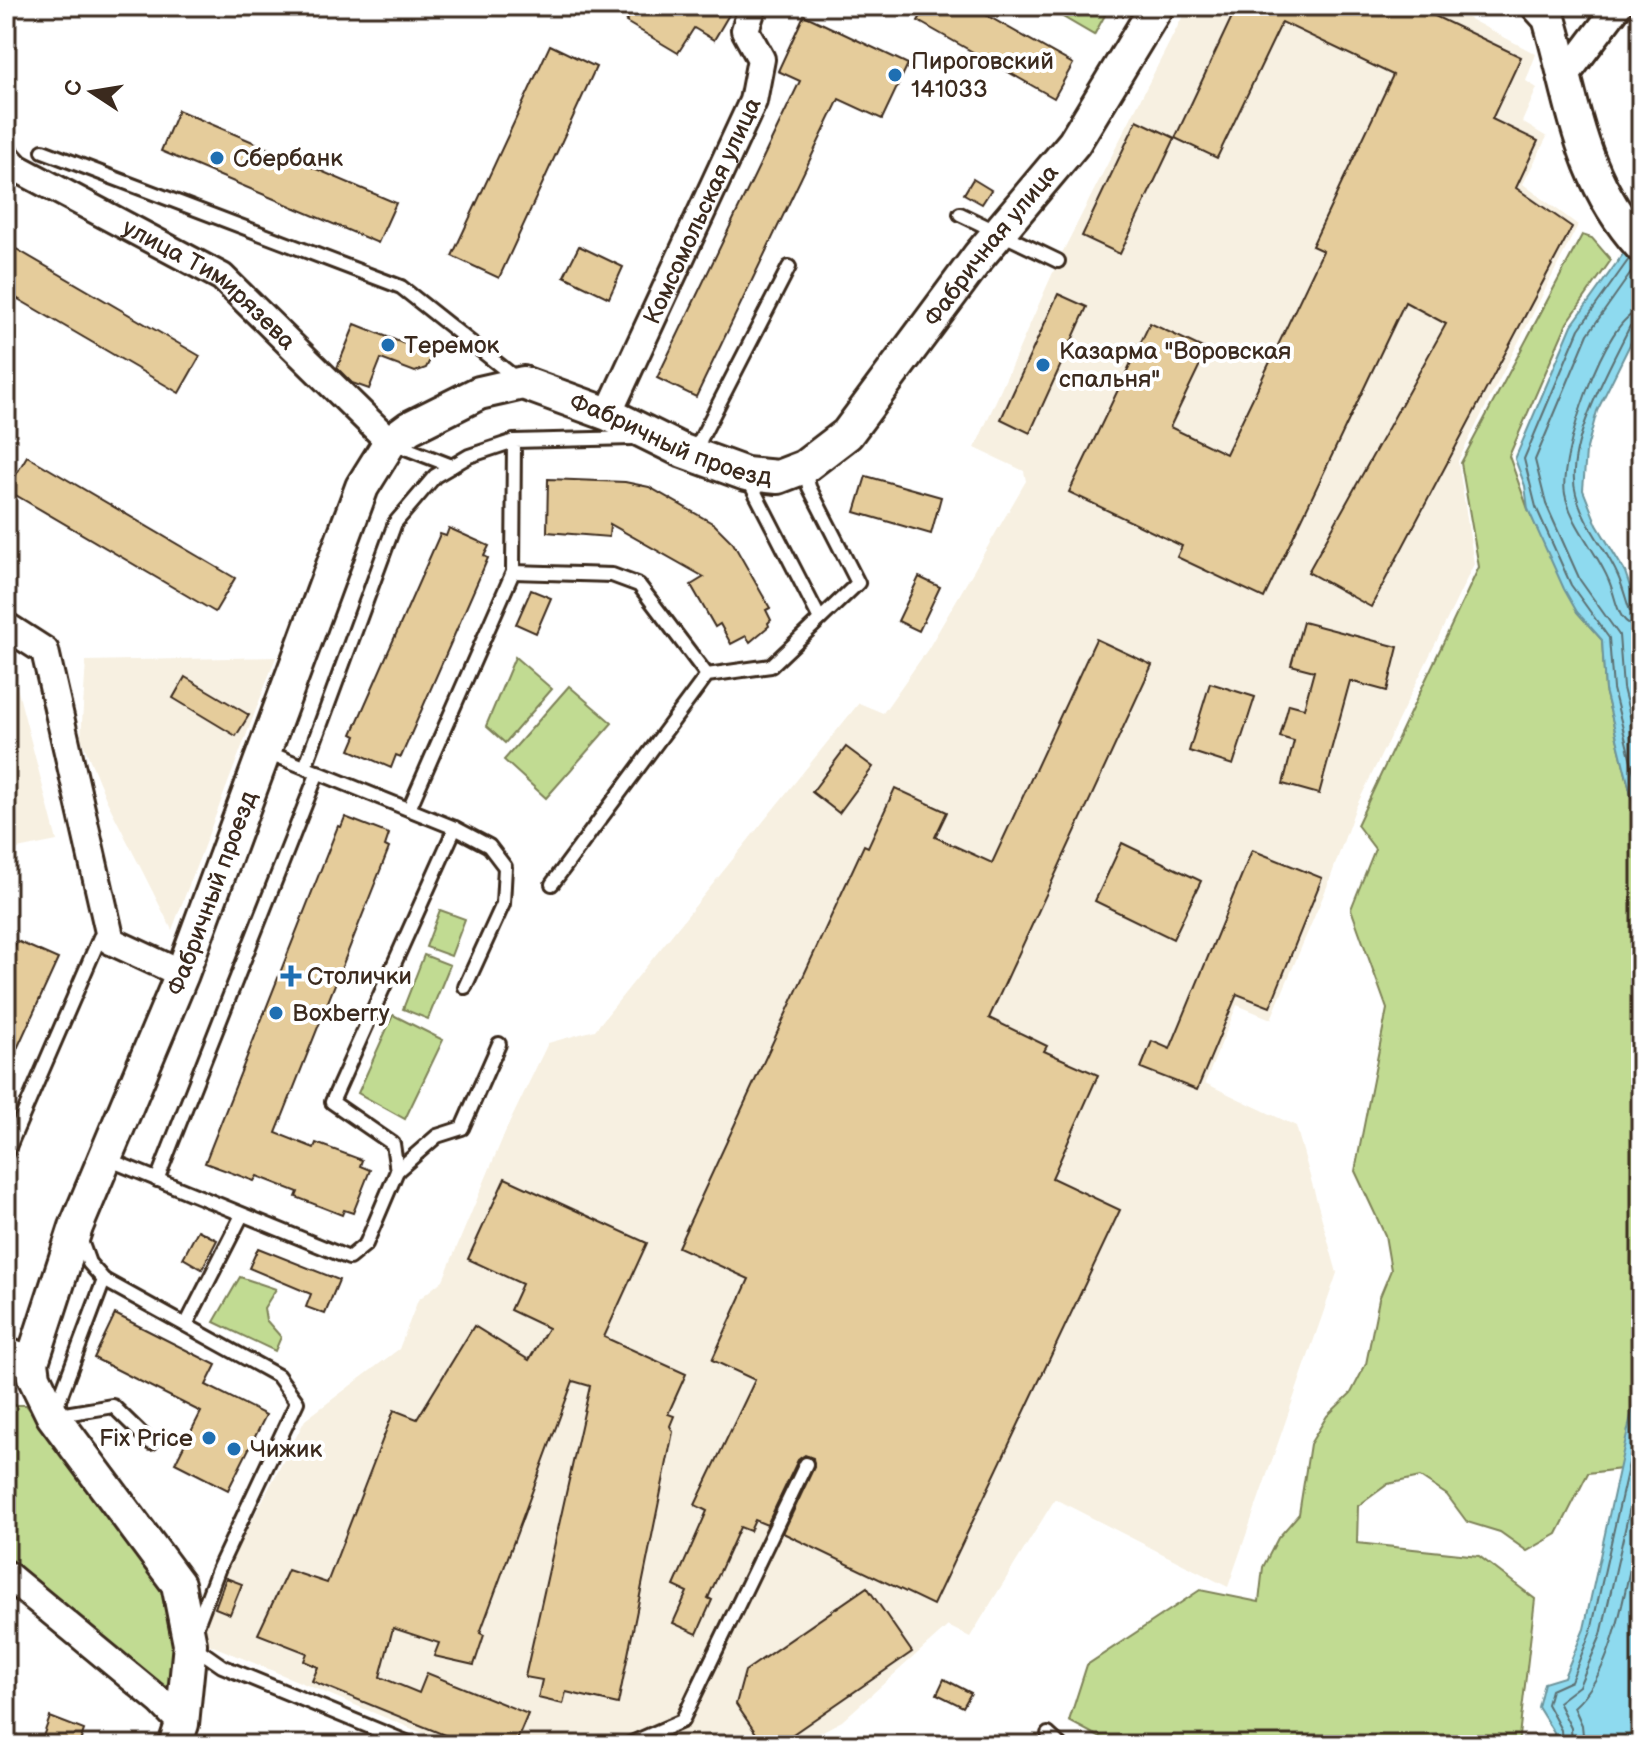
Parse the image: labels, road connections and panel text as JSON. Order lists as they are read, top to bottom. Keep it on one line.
{"streets":{"street":["Комсомольская улица","Фабричная улица","улица Тимирязева","Фабричный проезд"]},"crossings":[["Комсомольская улица","Фабричный проезд"],["Фабричная улица","Фабричный проезд"],["улица Тимирязева","Фабричный проезд"]],"places":{"other":["Пироговский 141033","Сбербанк","Теремок","Казарма \"Воровская спальня\"","Boxberry","Fix Price","Чижик"],"health":["Столички"]},"north":"left"}
